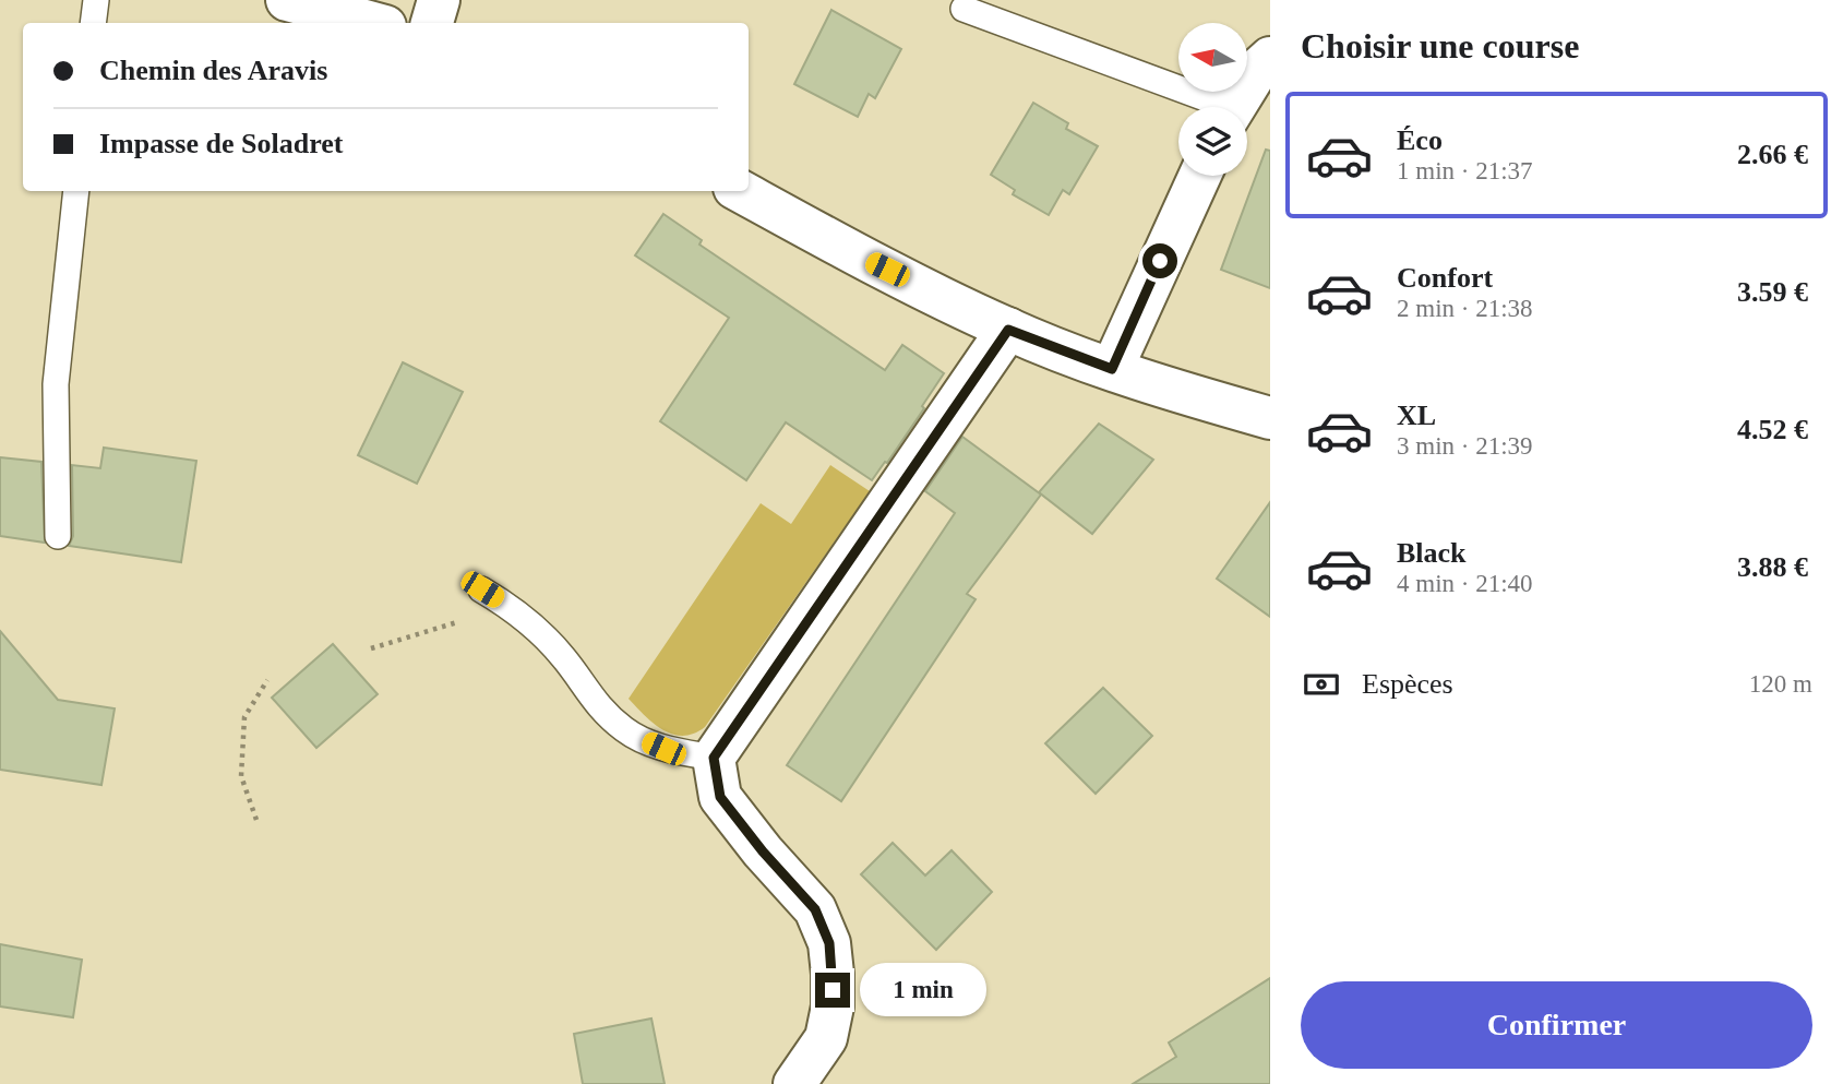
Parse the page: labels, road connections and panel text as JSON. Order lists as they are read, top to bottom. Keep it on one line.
{"north":"left","page":{"heading":"Choisir une course","banner":["Chemin des Aravis","Impasse de Soladret"],"list":[{"name":"Éco","note":"1 min · 21:37","value":"2.66 €"},{"name":"Confort","note":"2 min · 21:38","value":"3.59 €"},{"name":"XL","note":"3 min · 21:39","value":"4.52 €"},{"name":"Black","note":"4 min · 21:40","value":"3.88 €"}],"pay":["Espèces","120 m"],"bubble":"1 min","buttons":"Confirmer"}}
